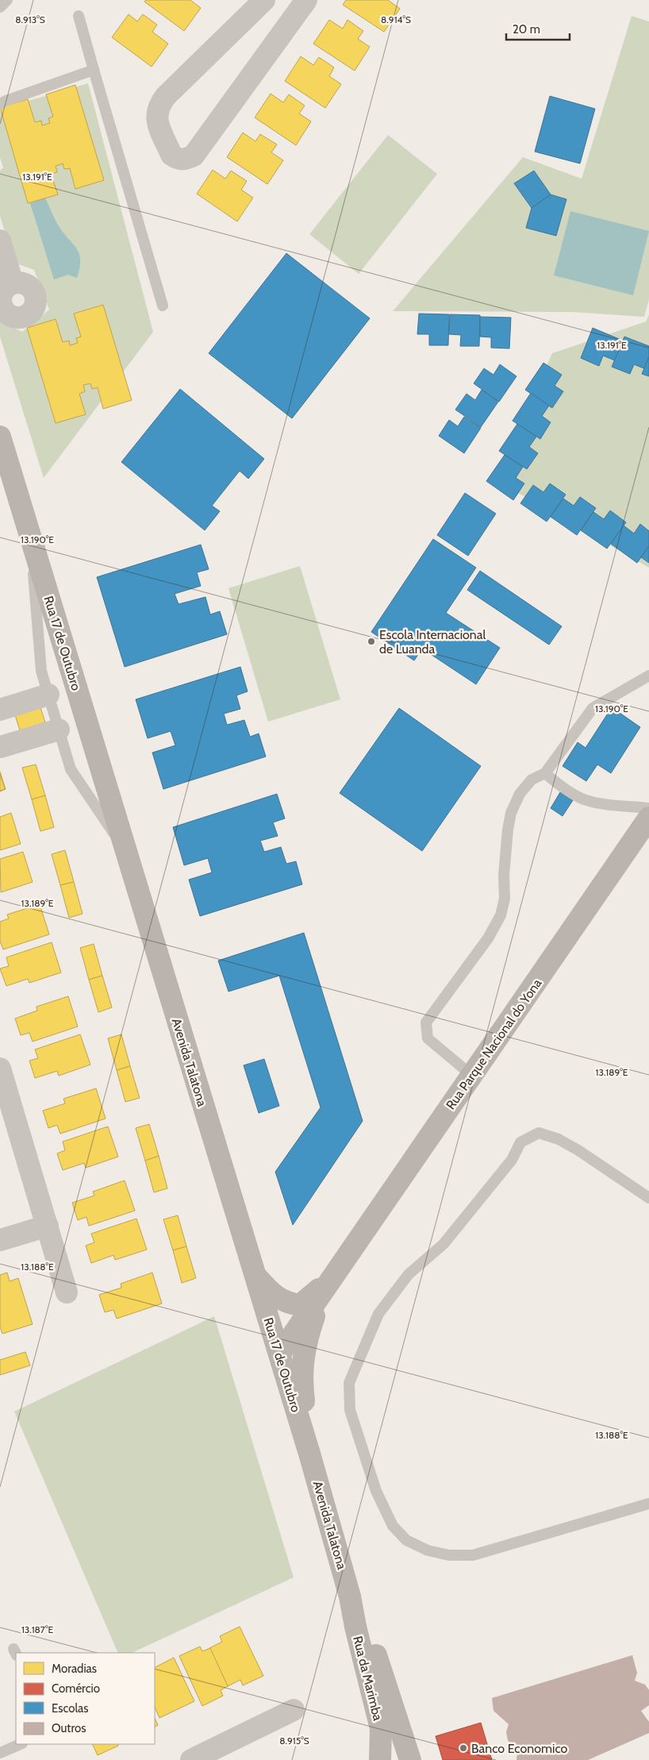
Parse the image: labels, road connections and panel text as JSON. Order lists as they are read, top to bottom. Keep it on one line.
{"streets":{"main road":["Rua 17 de Outubro","Rua Parque Nacional do Yona","Avenida Talatona","Rua da Marimba"]},"crossings":[["Rua 17 de Outubro","Avenida Talatona"],["Avenida Talatona","Rua da Marimba"]],"places":["Escola Internacional de Luanda","Banco Economico"],"legend":["Moradias","Comércio","Escolas","Outros"],"scale_bar":"20 m","coordinates":["8.914°S","8.913°S","13.191°E","13.190°E","13.189°E","13.188°E","13.187°E","8.915°S"]}
